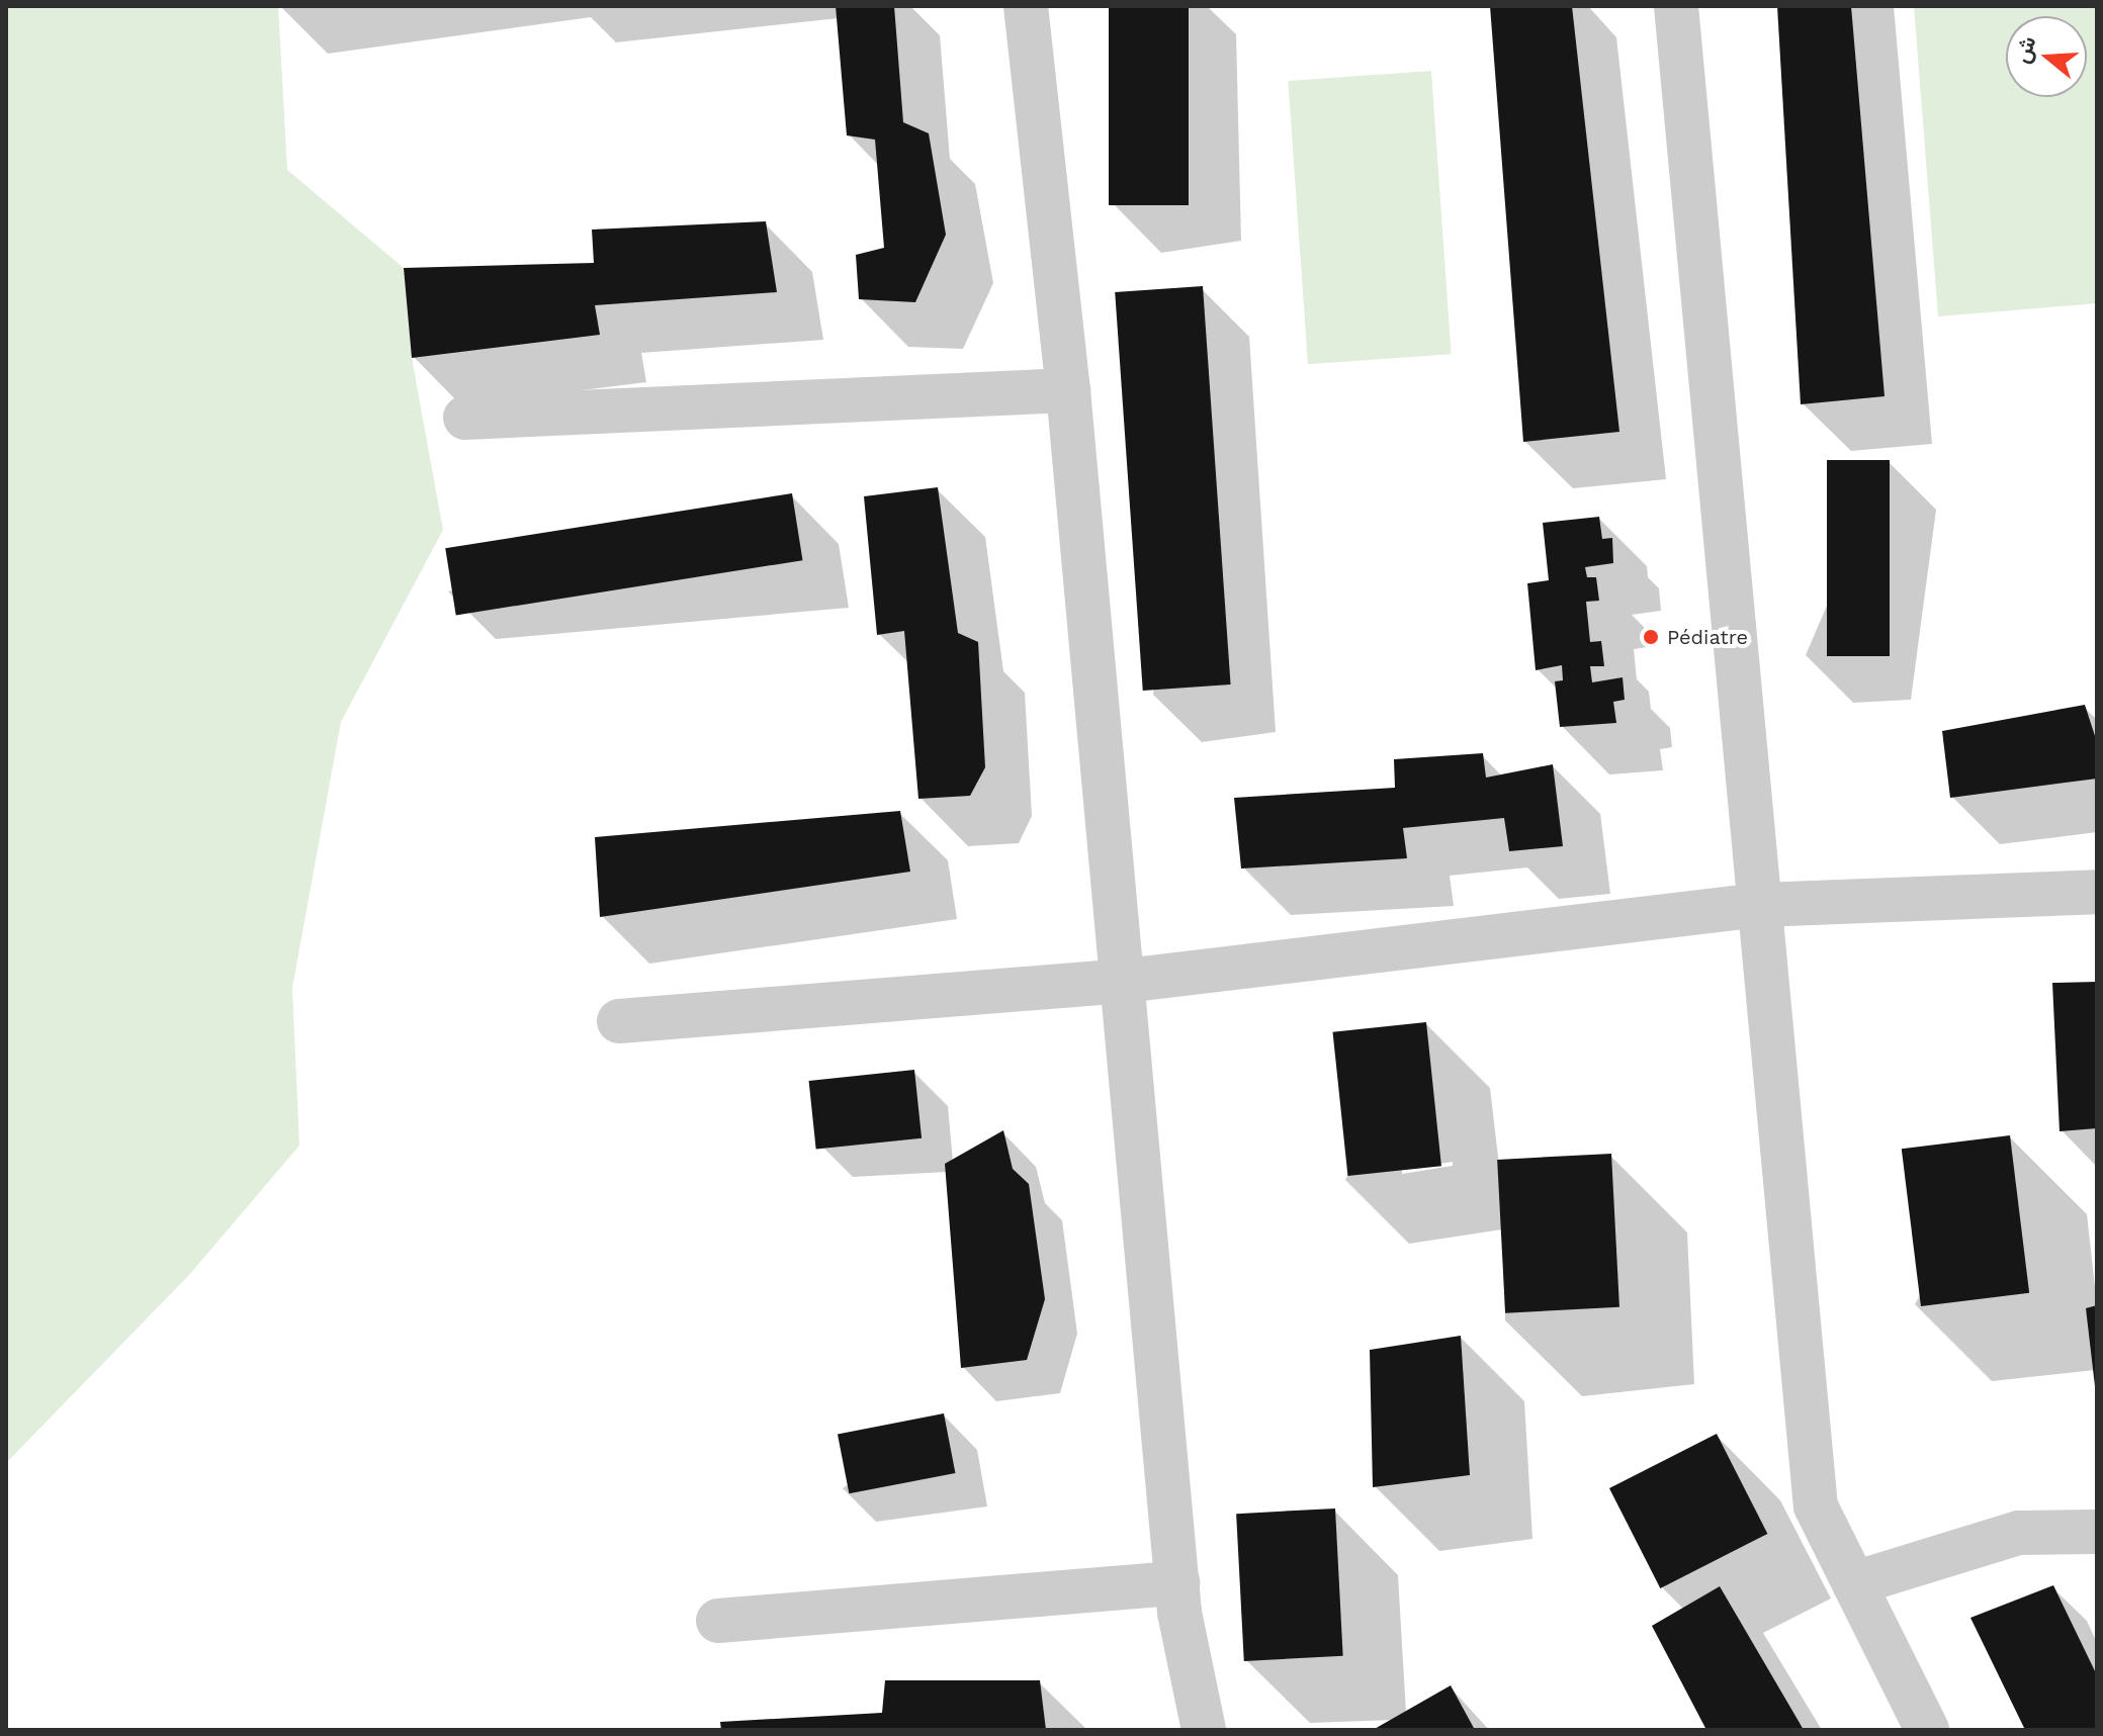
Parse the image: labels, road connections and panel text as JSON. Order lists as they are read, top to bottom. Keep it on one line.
{"places":["Pédiatre"],"north":"left"}
